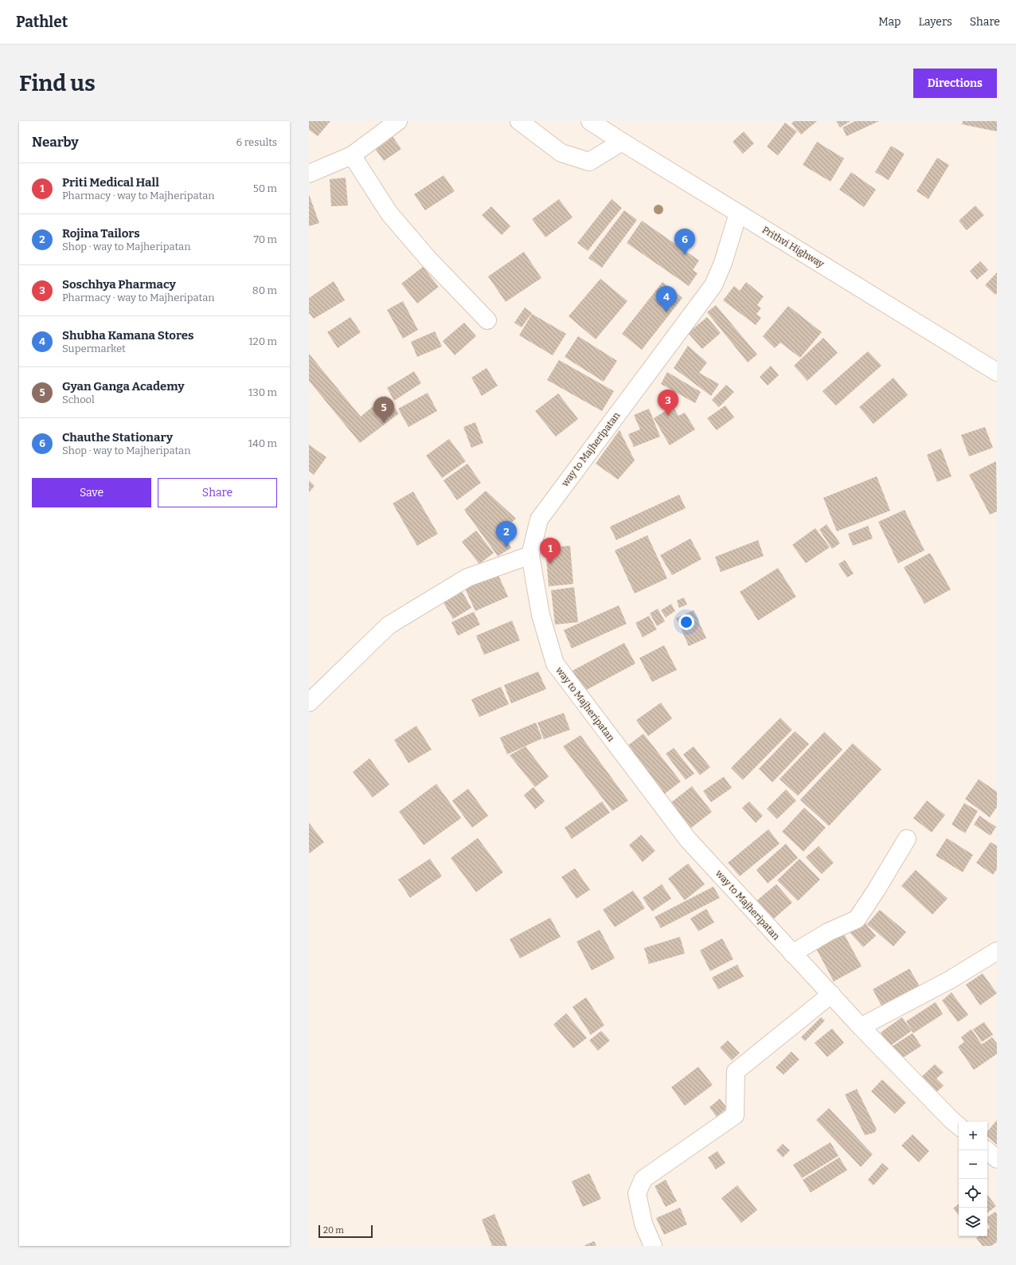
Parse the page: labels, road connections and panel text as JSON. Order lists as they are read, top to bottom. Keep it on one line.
{"streets":{"main road":["Prithvi Highway","way to Majheripatan"]},"crossings":[["Prithvi Highway","way to Majheripatan"]],"scale_bar":"20 m","page":{"header":"Pathlet","nav":["Map","Layers","Share"],"buttons":["Directions",["Save","Share"]],"title":"Find us","heading":["Nearby","6 results"],"list":[{"mark":"1","name":"Priti Medical Hall","note":"Pharmacy · way to Majheripatan","value":"50 m"},{"mark":"2","name":"Rojina Tailors","note":"Shop · way to Majheripatan","value":"70 m"},{"mark":"3","name":"Soschhya Pharmacy","note":"Pharmacy · way to Majheripatan","value":"80 m"},{"mark":"4","name":"Shubha Kamana Stores","note":"Supermarket","value":"120 m"},{"mark":"5","name":"Gyan Ganga Academy","note":"School","value":"130 m"},{"mark":"6","name":"Chauthe Stationary","note":"Shop · way to Majheripatan","value":"140 m"}],"pins":["6","4","3","5","2","1"],"map_buttons":["+","−"],"scale":"20 m"}}
